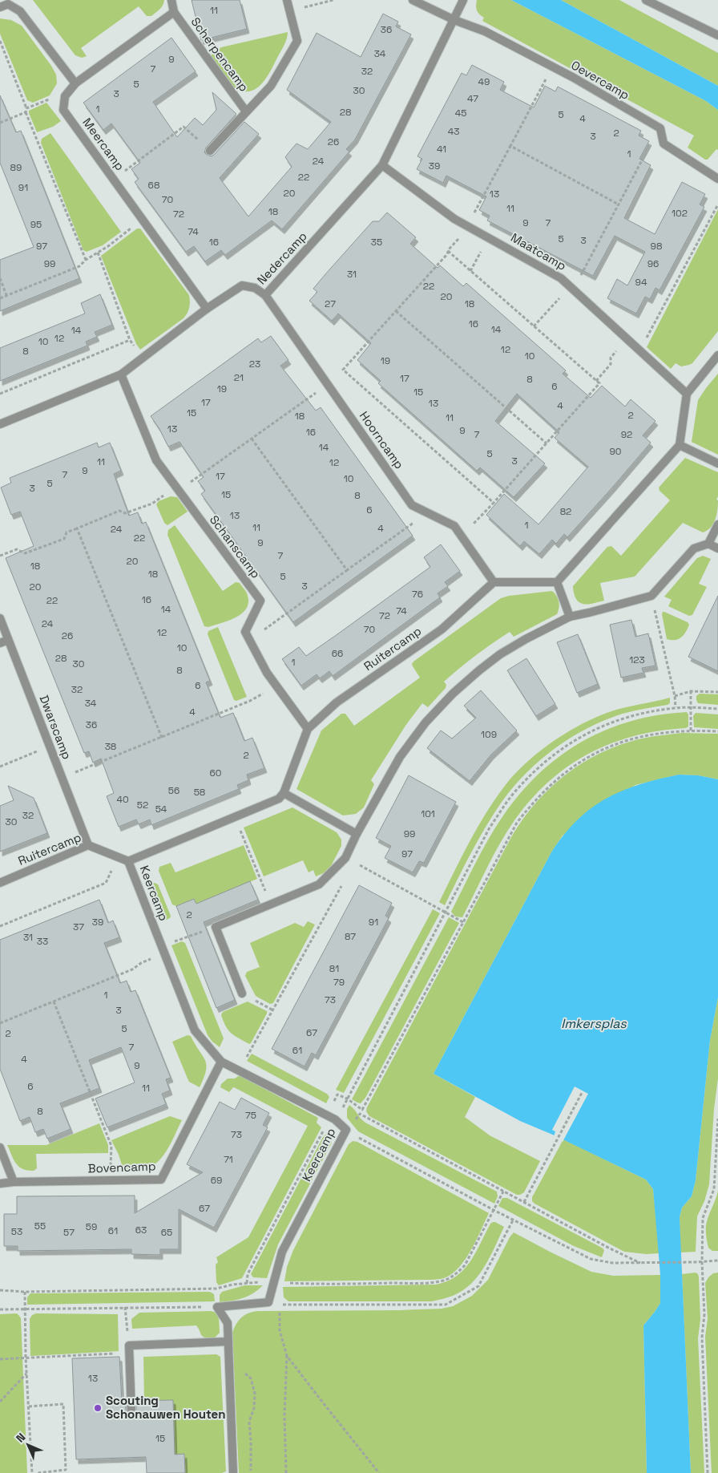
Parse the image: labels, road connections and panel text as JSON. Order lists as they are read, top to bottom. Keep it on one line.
{"streets":{"street":["Scherpencamp","Oevercamp","Meercamp","Maatcamp","Nedercamp","Hoorncamp","Schanscamp","Ruitercamp","Dwarscamp","Keercamp","Bovencamp"]},"crossings":[["Oevercamp","Nedercamp"],["Meercamp","Nedercamp"],["Maatcamp","Nedercamp"],["Nedercamp","Hoorncamp"],["Nedercamp","Schanscamp"],["Hoorncamp","Ruitercamp"],["Ruitercamp","Dwarscamp"],["Ruitercamp","Keercamp"],["Keercamp","Bovencamp"]],"water":["Imkersplas"],"places":["Scouting Schonauwen Houten"],"house_numbers":["11","36","34","9","7","32","49","5","30","3","47","1","28","45","5","4","43","2","3","26","41","1","24","39","89","22","68","91","20","13","70","11","18","102","72","9","7","95","74","5","3","16","35","97","98","99","96","31","94","22","20","27","18","16","14","14","12","10","12","8","10","19","23","21","17","8","6","19","15","17","13","4","15","2","18","11","13","9","16","7","92","14","90","5","3","11","12","9","7","17","10","5","3","15","8","6","82","13","1","11","4","24","22","9","7","20","18","18","5","3","20","76","16","22","14","74","72","24","70","12","26","10","66","28","123","1","30","8","6","32","34","4","36","109","38","2","60","56","58","40","52","54","101","32","30","99","97","2","39","91","37","87","31","33","81","79","1","73","3","5","67","2","7","61","4","9","6","11","8","75","73","71","69","67","55","59","63","61","53","57","65","13","15"],"north":"top left"}
